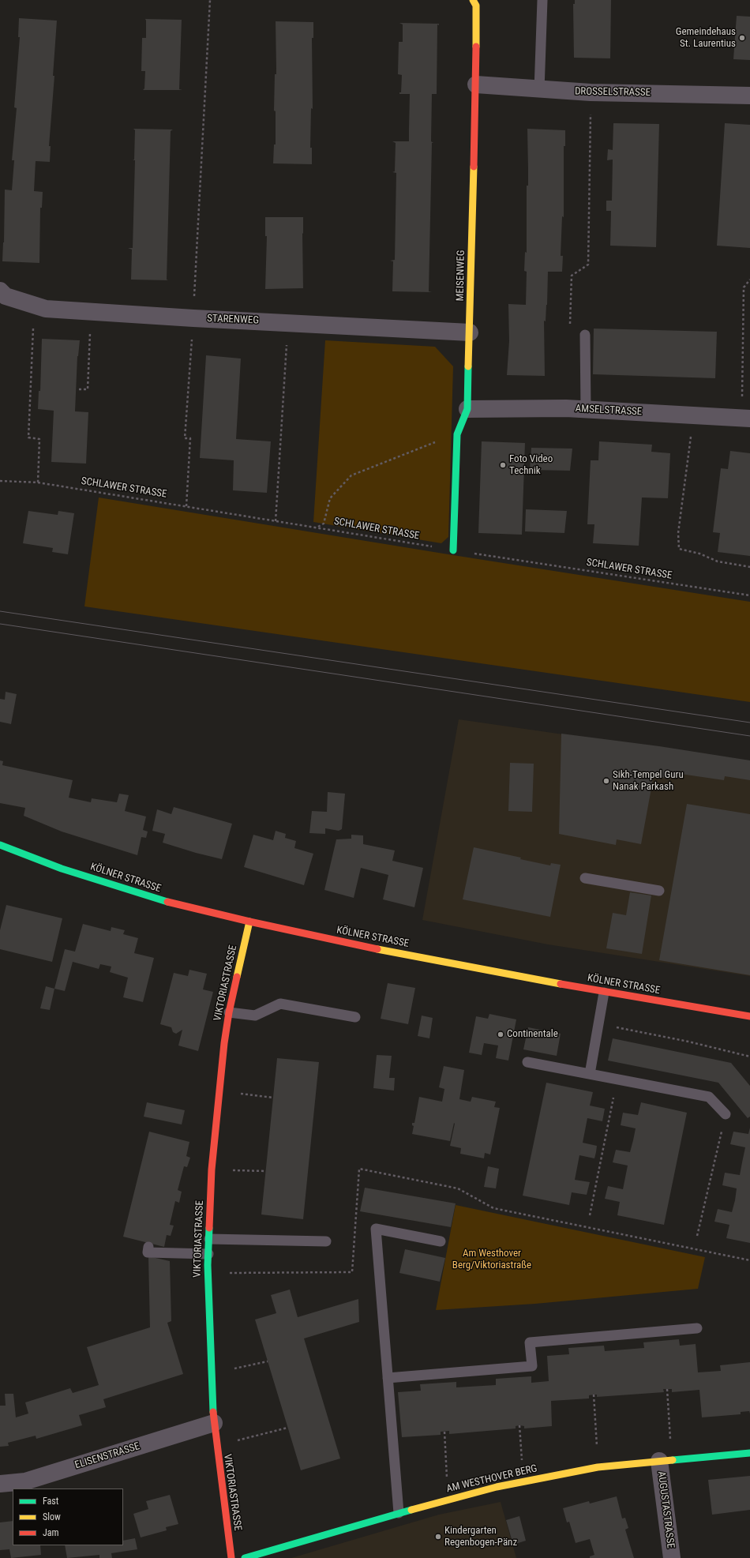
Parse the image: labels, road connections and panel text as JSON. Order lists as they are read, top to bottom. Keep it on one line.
{"streets":{"street":["DROSSELSTRASSE","MEISENWEG","STARENWEG","AMSELSTRASSE","KÖLNER STRASSE","VIKTORIASTRASSE","ELISENSTRASSE","AM WESTHOVER BERG","AUGUSTASTRASSE"],"path":["SCHLAWER STRASSE"]},"crossings":[["DROSSELSTRASSE","MEISENWEG"],["MEISENWEG","STARENWEG"],["MEISENWEG","AMSELSTRASSE"],["MEISENWEG","SCHLAWER STRASSE"],["KÖLNER STRASSE","VIKTORIASTRASSE"],["VIKTORIASTRASSE","ELISENSTRASSE"],["AM WESTHOVER BERG","AUGUSTASTRASSE"]],"parks":["Am Westhover Berg/Viktoriastraße"],"places":["Gemeindehaus St. Laurentius","Foto Video Technik","Sikh-Tempel Guru Nanak Parkash","Continentale","Kindergarten Regenbogen-Pänz"],"legend":["Fast","Slow","Jam"]}
